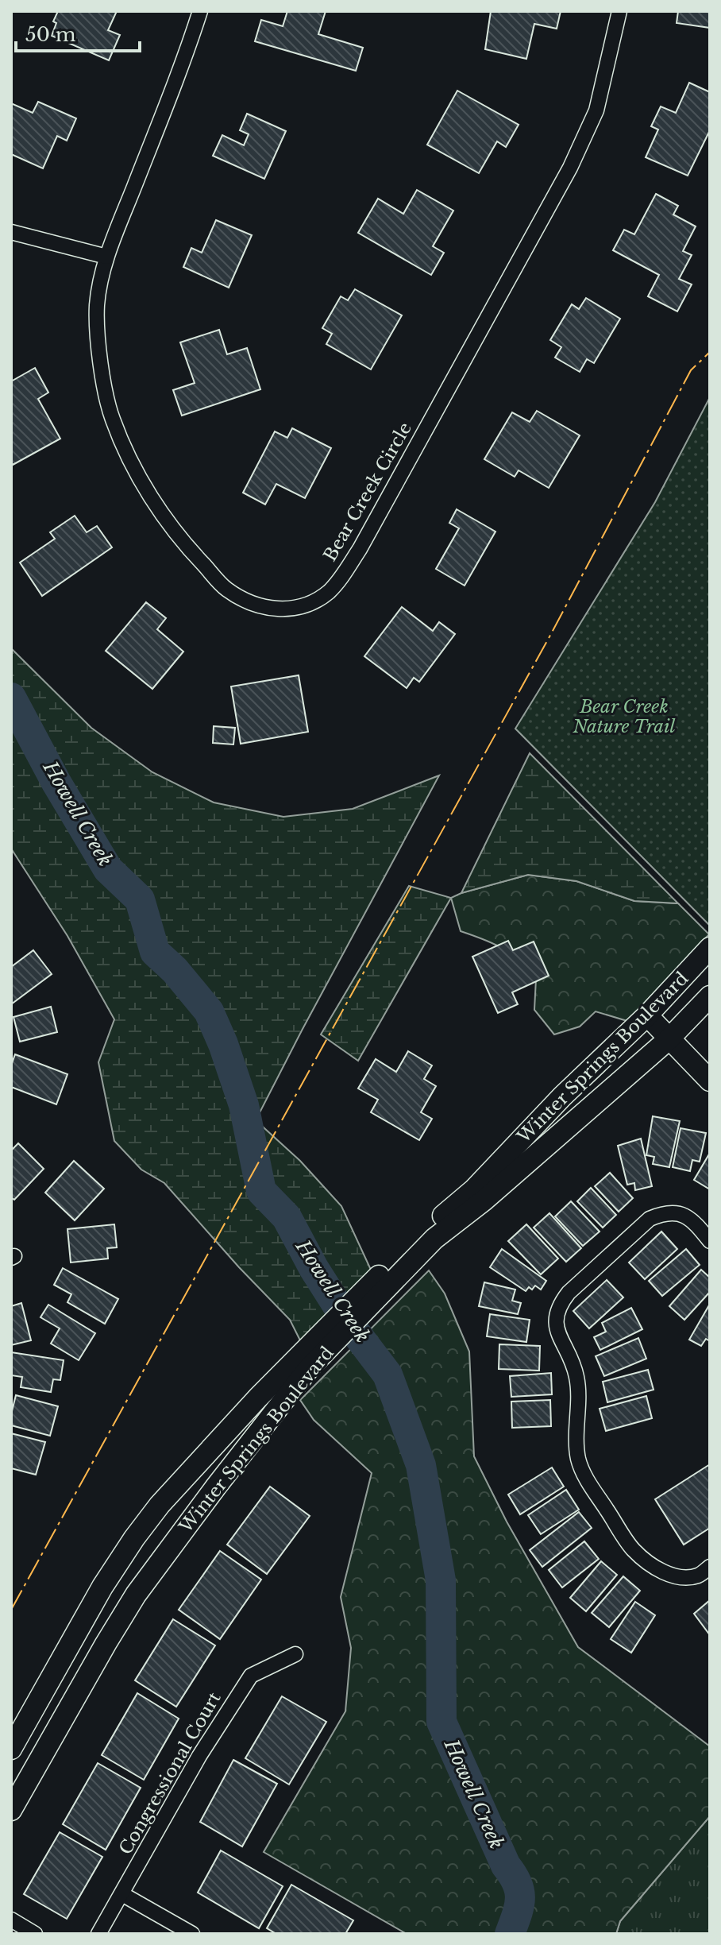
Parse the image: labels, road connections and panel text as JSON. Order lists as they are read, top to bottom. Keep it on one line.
{"streets":{"street":["Bear Creek Circle","Winter Springs Boulevard","Congressional Court"]},"water":["Howell Creek"],"parks":["Bear Creek Nature Trail"],"scale_bar":"50 m"}
